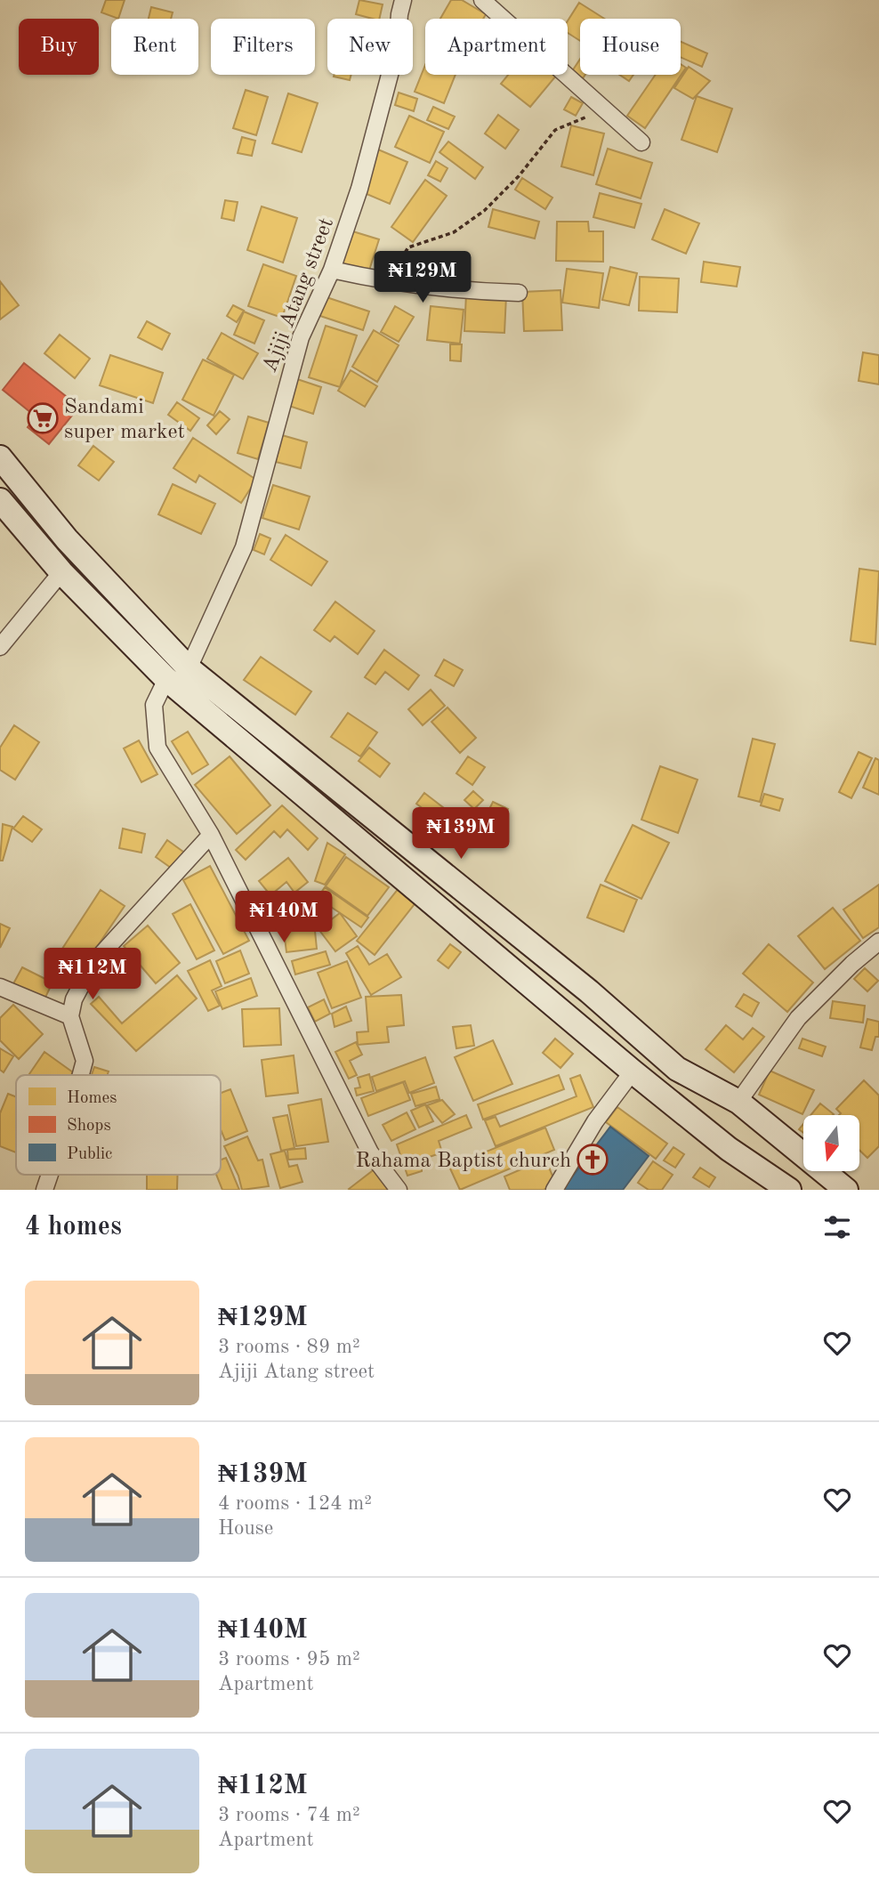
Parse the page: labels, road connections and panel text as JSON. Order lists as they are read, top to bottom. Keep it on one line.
{"streets":{"street":["Ajiji Atang street"]},"places":{"supermarket":["Sandami super market"],"church":["Rahama Baptist church"]},"legend":["Homes","Shops","Public"],"north":"bottom","page":{"chip":["Buy","Rent","Filters","New","Apartment","House"],"price":["₦129M","₦139M","₦140M","₦112M"],"heading":"4 homes","list":[{"name":"₦129M","note":"3 rooms · 89 m² · Ajiji Atang street"},{"name":"₦139M","note":"4 rooms · 124 m² · House"},{"name":"₦140M","note":"3 rooms · 95 m² · Apartment"},{"name":"₦112M","note":"3 rooms · 74 m² · Apartment"}]}}
